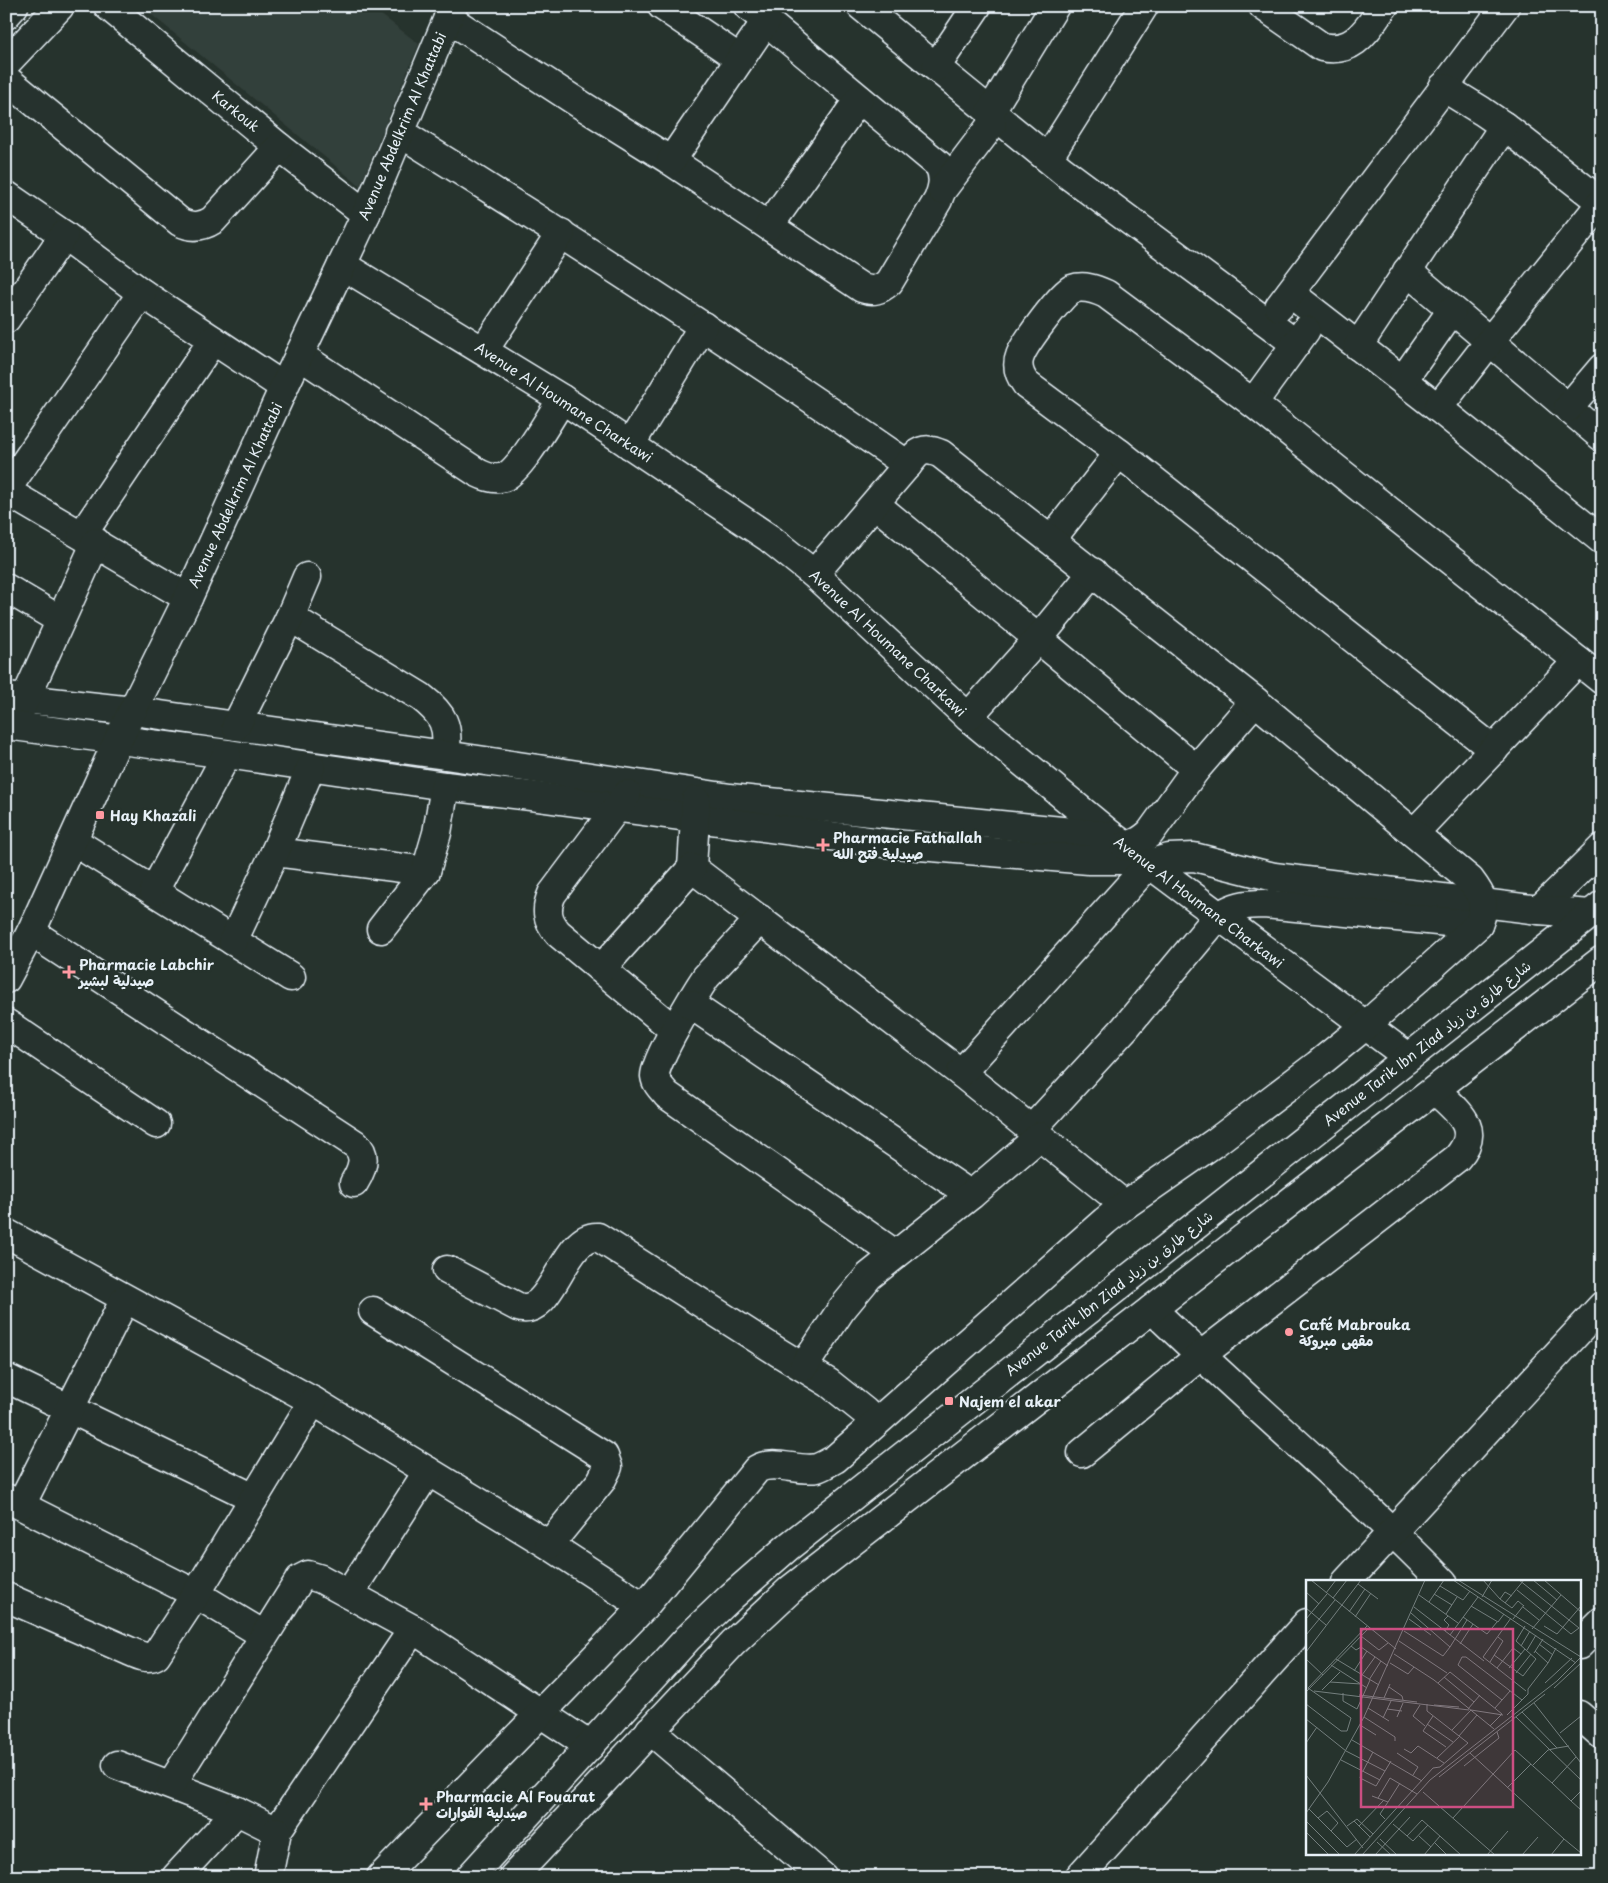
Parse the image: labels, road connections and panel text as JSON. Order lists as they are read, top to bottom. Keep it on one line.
{"streets":{"street":["Karkouk","Avenue Abdelkrim Al Khattabi","Avenue Al Houmane Charkawi","Avenue Tarik Ibn Ziad شارع طارق بن زياد"]},"crossings":[["Karkouk","Avenue Abdelkrim Al Khattabi"],["Avenue Abdelkrim Al Khattabi","Avenue Al Houmane Charkawi"],["Avenue Al Houmane Charkawi","Avenue Tarik Ibn Ziad شارع طارق بن زياد"]],"places":{"transit":["Hay Khazali","Najem el akar"],"health":["Pharmacie Fathallah صيدلية فتح الله","Pharmacie Labchir صيدلية لبشير","Pharmacie Al Fouarat صيدلية الفوارات"],"other":["Café Mabrouka مقهى مبروكة"]}}
